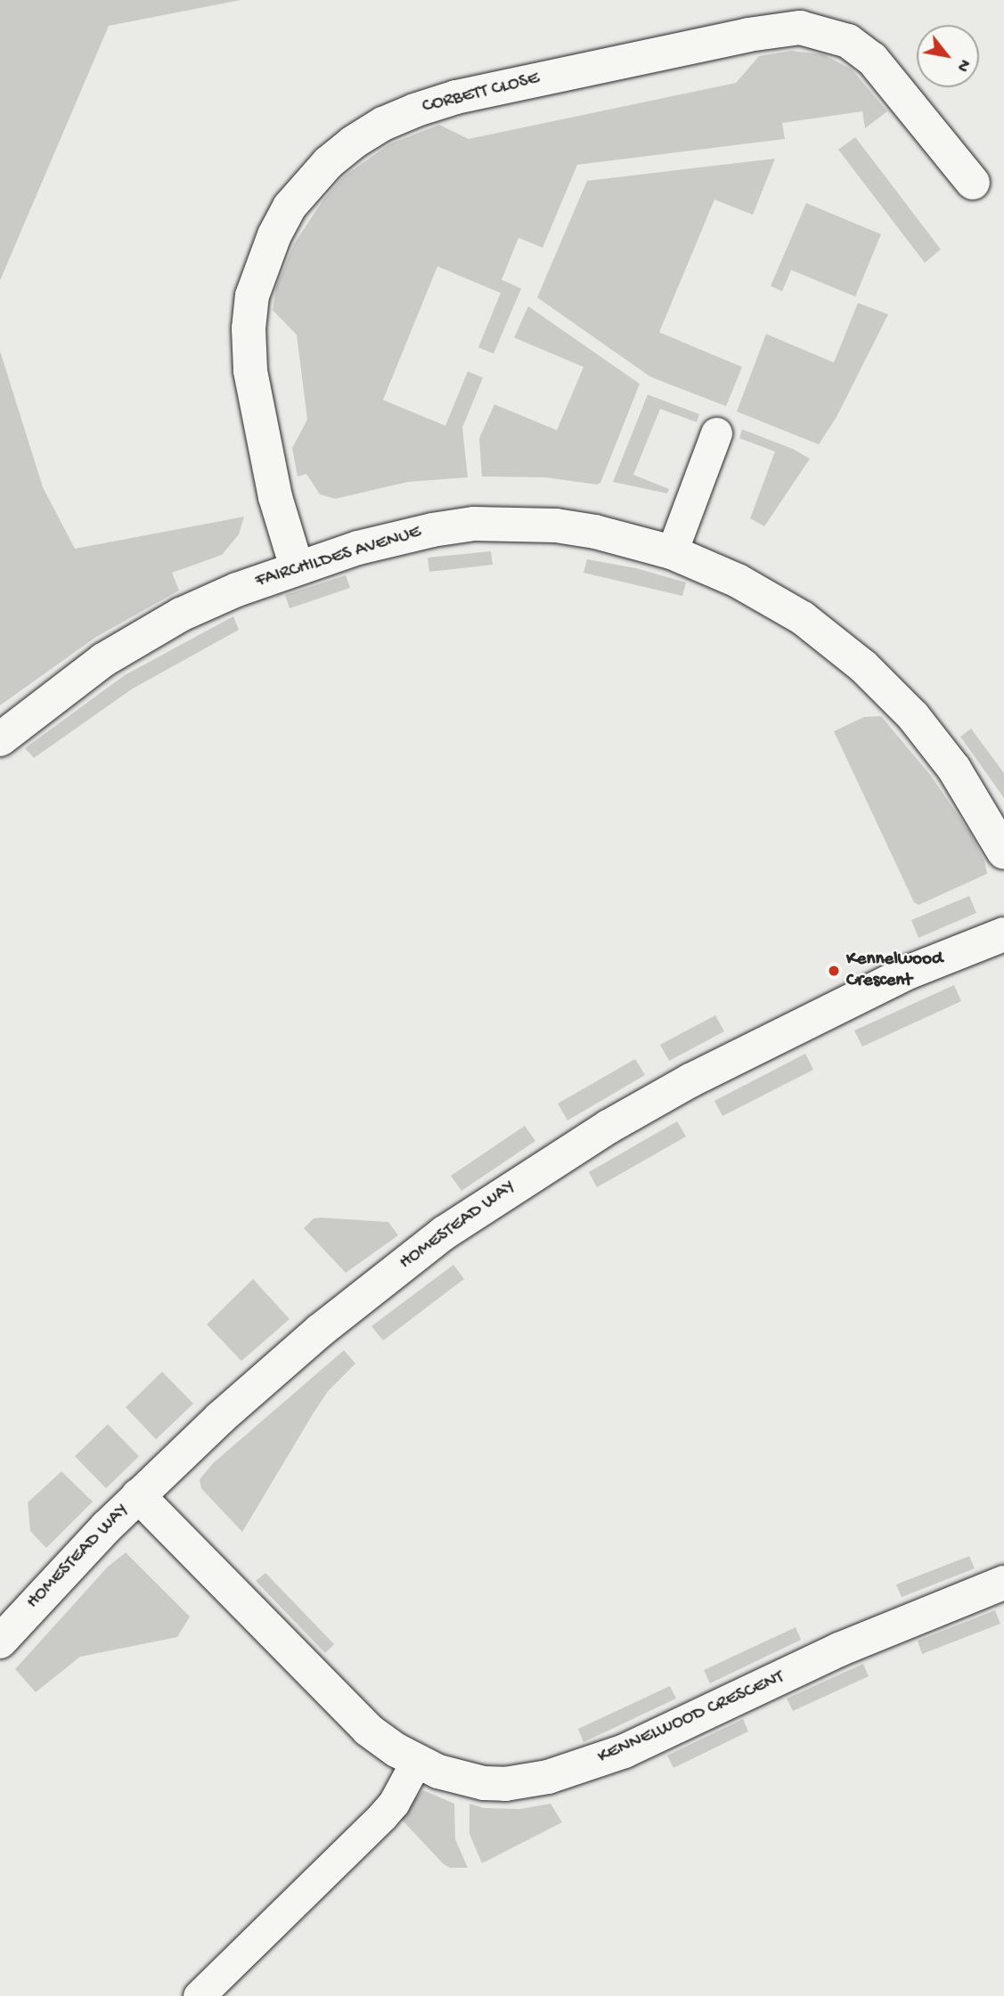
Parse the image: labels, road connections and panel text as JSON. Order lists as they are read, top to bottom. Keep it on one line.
{"streets":{"street":["CORBETT CLOSE","FAIRCHILDES AVENUE","HOMESTEAD WAY","KENNELWOOD CRESCENT"]},"crossings":[["CORBETT CLOSE","FAIRCHILDES AVENUE"],["HOMESTEAD WAY","KENNELWOOD CRESCENT"]],"places":["Kennelwood Crescent"],"north":"bottom right"}
